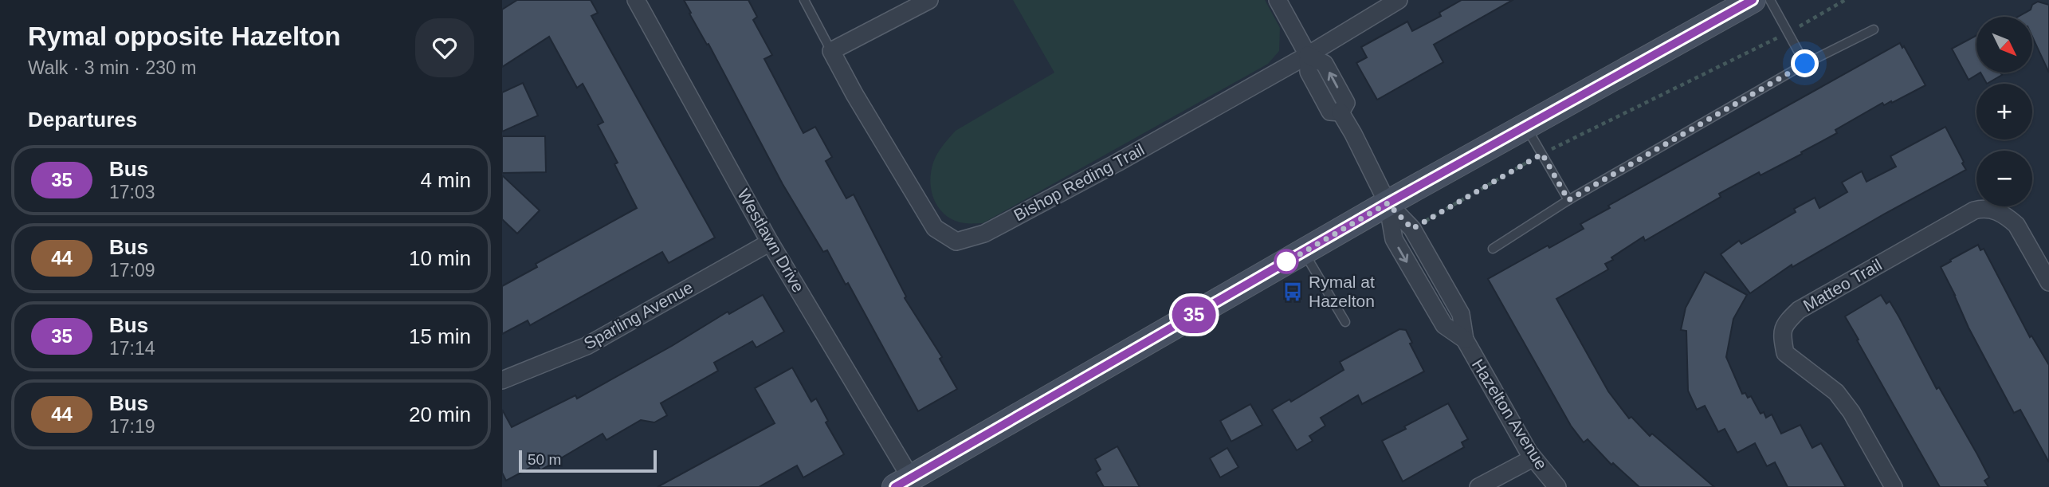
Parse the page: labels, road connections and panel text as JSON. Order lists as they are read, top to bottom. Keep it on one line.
{"streets":{"street":["Bishop Reding Trail","Westlawn Drive","Matteo Trail","Sparling Avenue","Hazelton Avenue"]},"crossings":[["Westlawn Drive","Sparling Avenue"]],"places":{"bus stop":["Rymal at Hazelton"]},"lines":["bus line 35"],"scale_bar":"50 m","north":"bottom right","page":{"heading":[["Rymal opposite Hazelton","Walk · 3 min · 230 m"],"Departures"],"on_map":"35","map_buttons":["+","−"],"list":[{"mark":"35","name":"Bus","note":"17:03","value":"4 min"},{"mark":"44","name":"Bus","note":"17:09","value":"10 min"},{"mark":"35","name":"Bus","note":"17:14","value":"15 min"},{"mark":"44","name":"Bus","note":"17:19","value":"20 min"}],"scale":"50 m"}}
